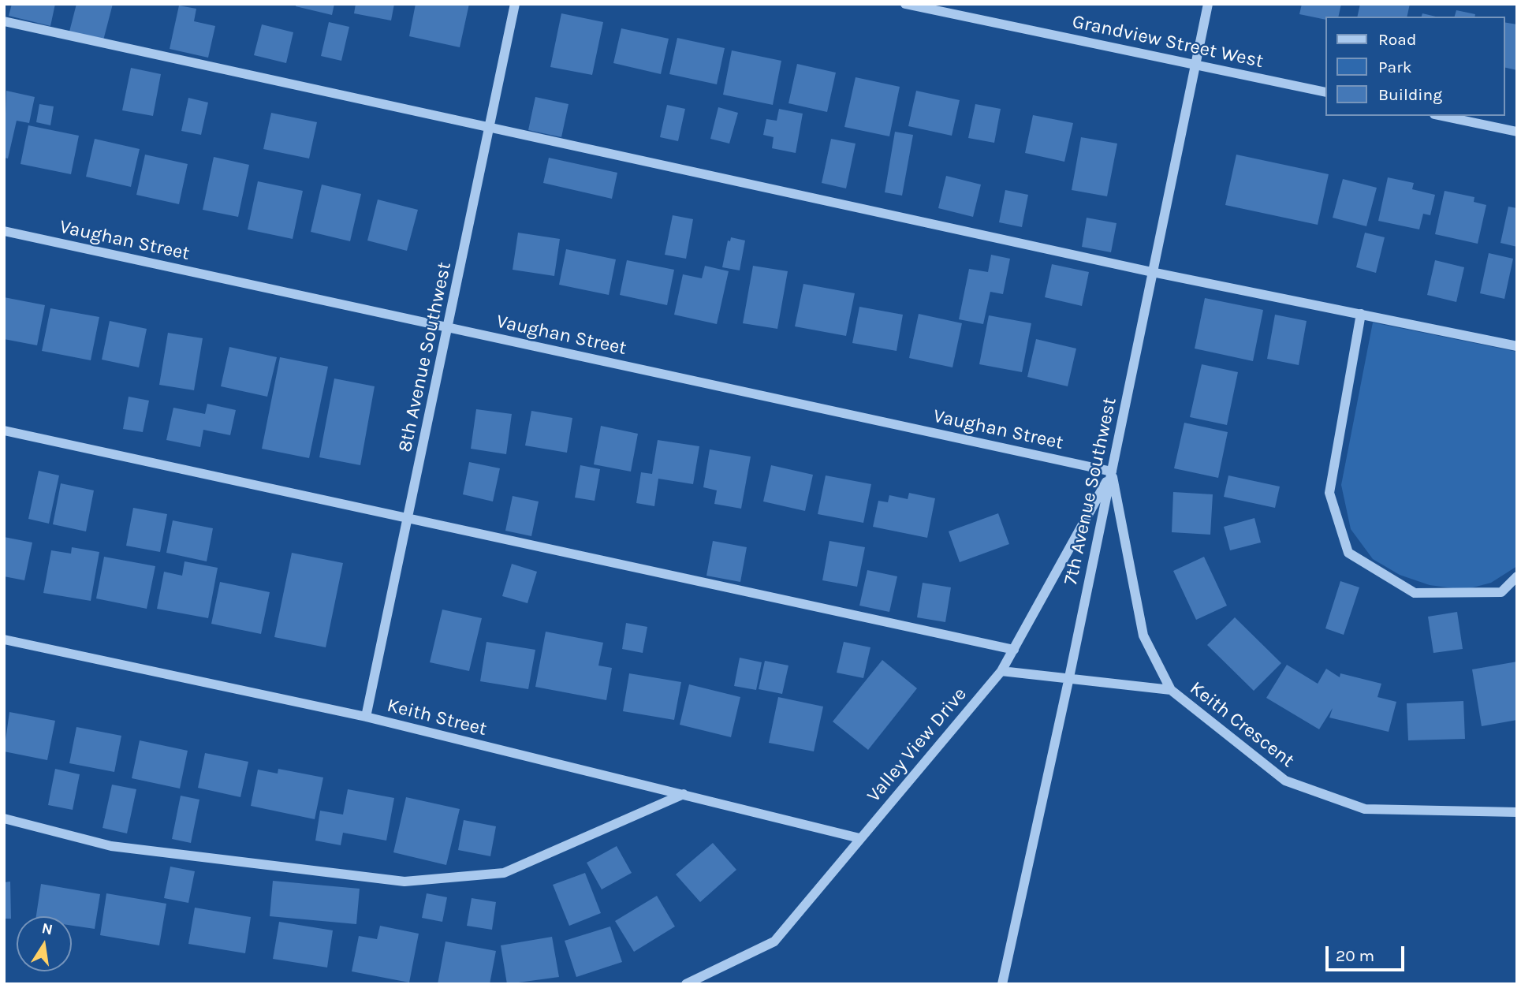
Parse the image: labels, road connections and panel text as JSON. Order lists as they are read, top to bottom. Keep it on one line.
{"streets":{"street":["Grandview Street West","Vaughan Street","8th Avenue Southwest","7th Avenue Southwest","Keith Street","Keith Crescent","Valley View Drive"]},"crossings":[["Grandview Street West","7th Avenue Southwest"],["Vaughan Street","8th Avenue Southwest"],["Vaughan Street","7th Avenue Southwest"],["Vaughan Street","Keith Crescent"],["Vaughan Street","Valley View Drive"],["8th Avenue Southwest","Keith Street"],["7th Avenue Southwest","Keith Crescent"],["7th Avenue Southwest","Valley View Drive"],["Keith Street","Valley View Drive"],["Keith Crescent","Valley View Drive"]],"legend":["Road","Park","Building"],"scale_bar":"20 m","north":"top"}
